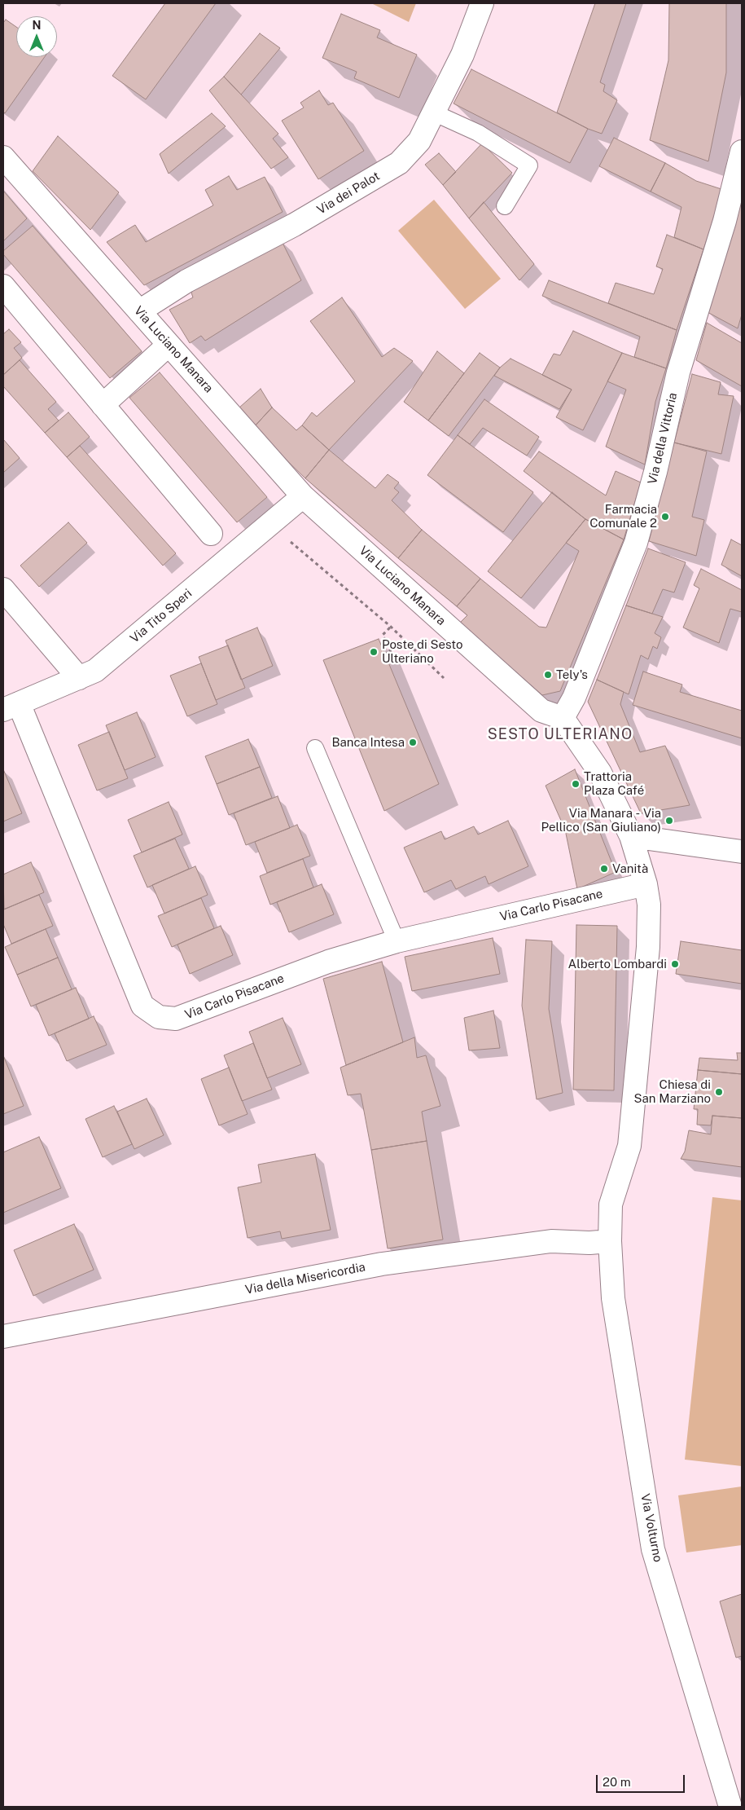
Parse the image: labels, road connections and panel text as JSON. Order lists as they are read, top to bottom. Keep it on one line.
{"streets":{"street":["Via dei Palot","Via Luciano Manara","Via della Vittoria","Via Tito Speri","Via Carlo Pisacane","Via della Misericordia","Via Volturno"]},"crossings":[["Via dei Palot","Via Luciano Manara"],["Via Luciano Manara","Via della Vittoria"],["Via Luciano Manara","Via Tito Speri"],["Via Tito Speri","Via Carlo Pisacane"],["Via della Misericordia","Via Volturno"]],"districts":["SESTO ULTERIANO"],"places":["Farmacia Comunale 2","Poste di Sesto Ulteriano","Tely's","Banca Intesa","Trattoria Plaza Café","Via Manara - Via Pellico (San Giuliano)","Vanità","Alberto Lombardi","Chiesa di San Marziano"],"scale_bar":"20 m","north":"top"}
